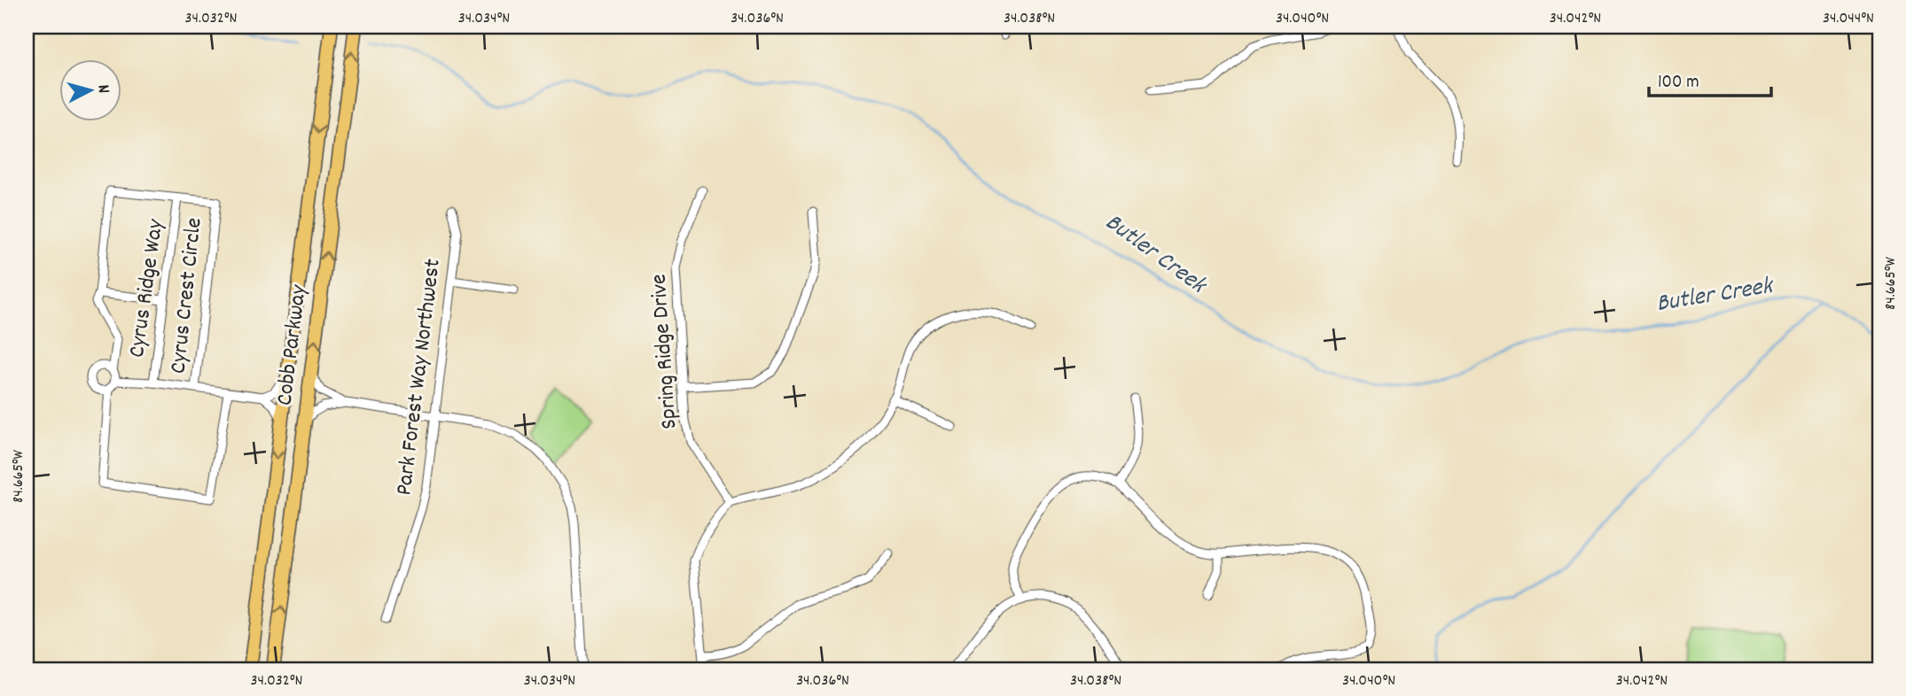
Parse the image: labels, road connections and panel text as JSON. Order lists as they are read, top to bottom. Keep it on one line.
{"streets":{"main road":["Cobb Parkway"],"street":["Cyrus Ridge Way","Cyrus Crest Circle","Spring Ridge Drive","Park Forest Way Northwest"]},"crossings":[["Cyrus Ridge Way","Cyrus Crest Circle"]],"water":["Butler Creek"],"scale_bar":"100 m","north":"right","coordinates":["34.032°N","34.034°N","34.036°N","34.038°N","34.040°N","34.042°N","34.044°N","84.665°W"]}
